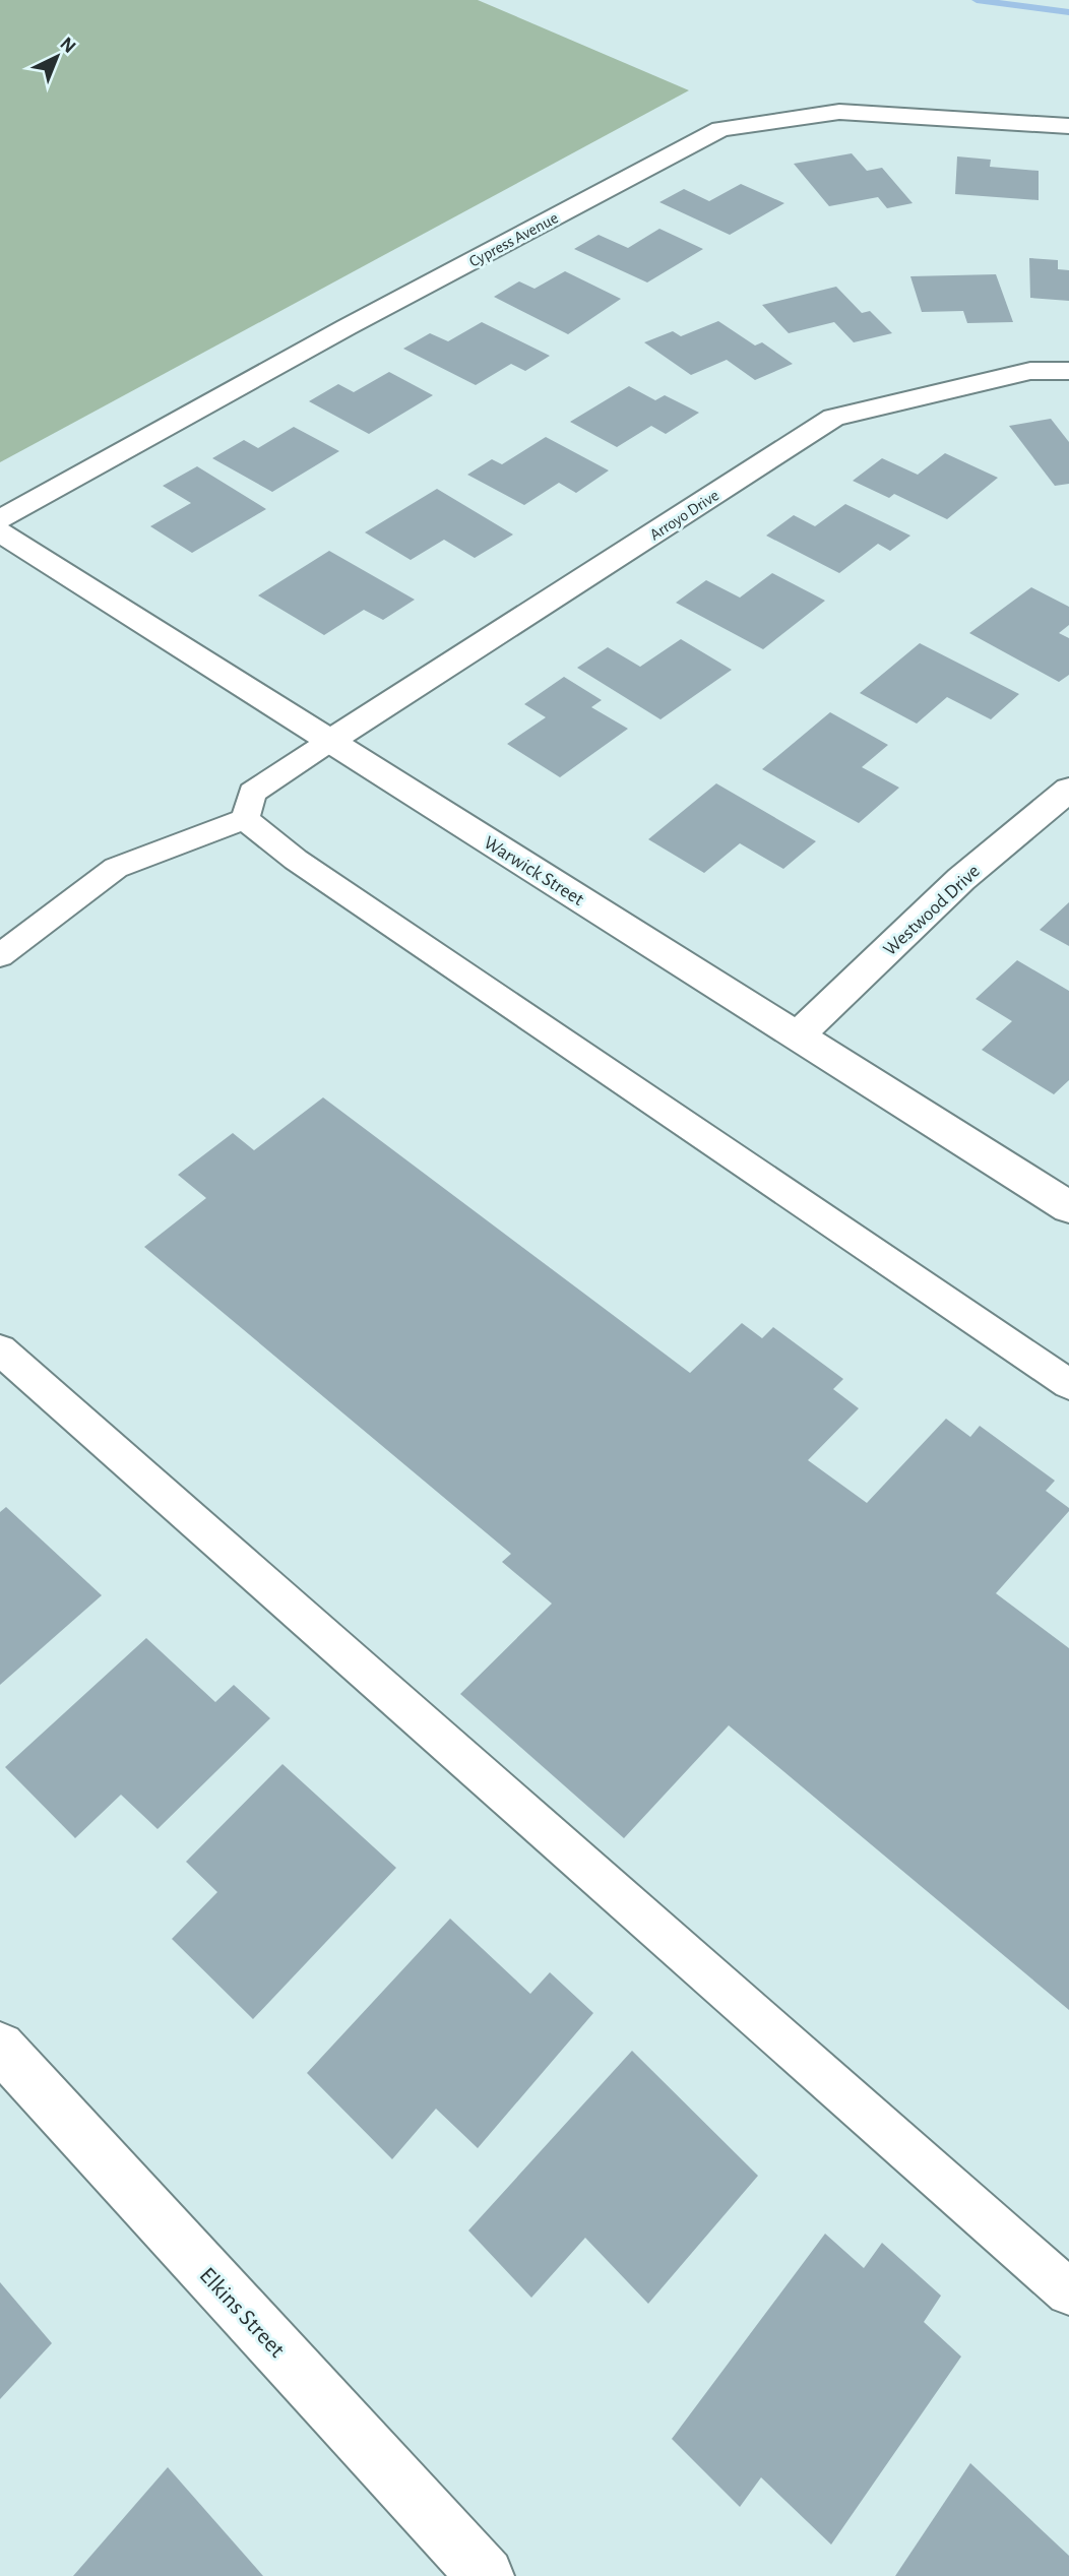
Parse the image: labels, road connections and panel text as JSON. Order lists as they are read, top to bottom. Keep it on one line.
{"streets":{"street":["Cypress Avenue","Arroyo Drive","Warwick Street","Westwood Drive","Elkins Street"]},"crossings":[["Arroyo Drive","Warwick Street"],["Warwick Street","Westwood Drive"]],"north":"top right"}
